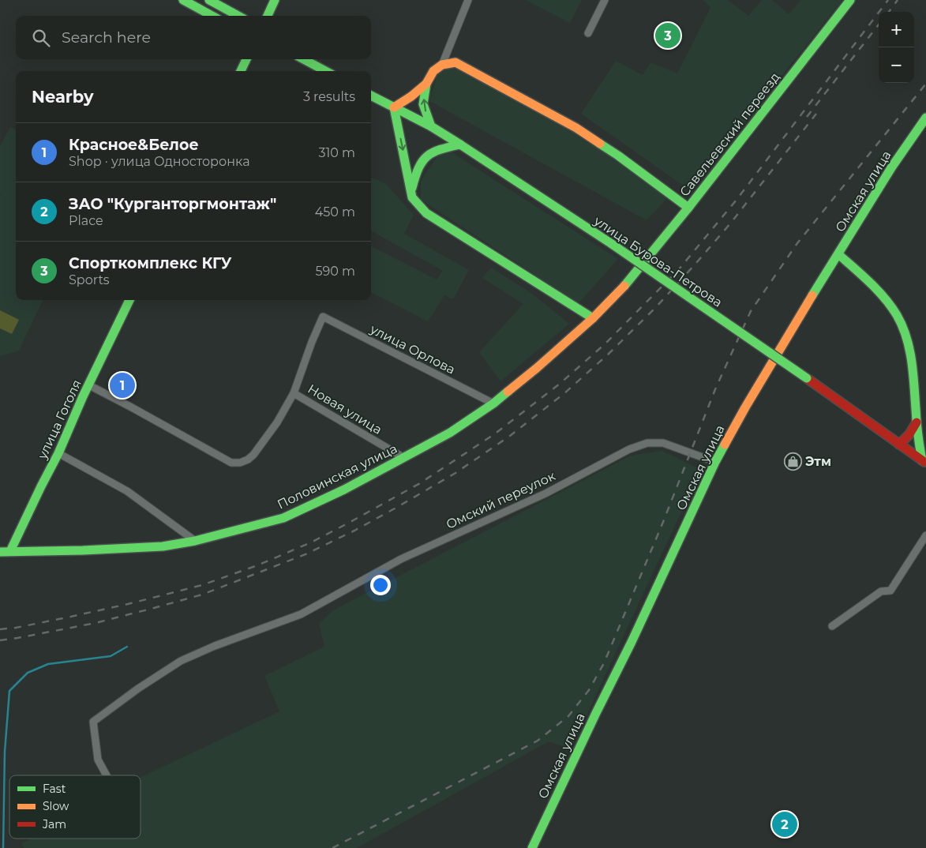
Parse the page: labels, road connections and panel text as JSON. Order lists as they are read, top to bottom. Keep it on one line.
{"streets":{"main road":["Савельевский переезд","Омская улица","улица Бурова-Петрова","улица Гоголя","Половинская улица"],"street":["улица Орлова","Новая улица","Омский переулок"]},"crossings":[["Савельевский переезд","Половинская улица"],["Омская улица","Омский переулок"],["улица Орлова","Новая улица"],["улица Орлова","Половинская улица"],["Новая улица","Половинская улица"],["улица Гоголя","Половинская улица"]],"places":{"shop":["Этм"]},"legend":["Fast","Slow","Jam"],"page":{"map_buttons":["+","−"],"search":"Search here","pins":["3","1","2"],"heading":["Nearby","3 results"],"list":[{"mark":"1","name":"Красное&Белое","note":"Shop · улица Односторонка","value":"310 m"},{"mark":"2","name":"ЗАО \"Курганторгмонтаж\"","note":"Place","value":"450 m"},{"mark":"3","name":"Спорткомплекс КГУ","note":"Sports","value":"590 m"}]}}
